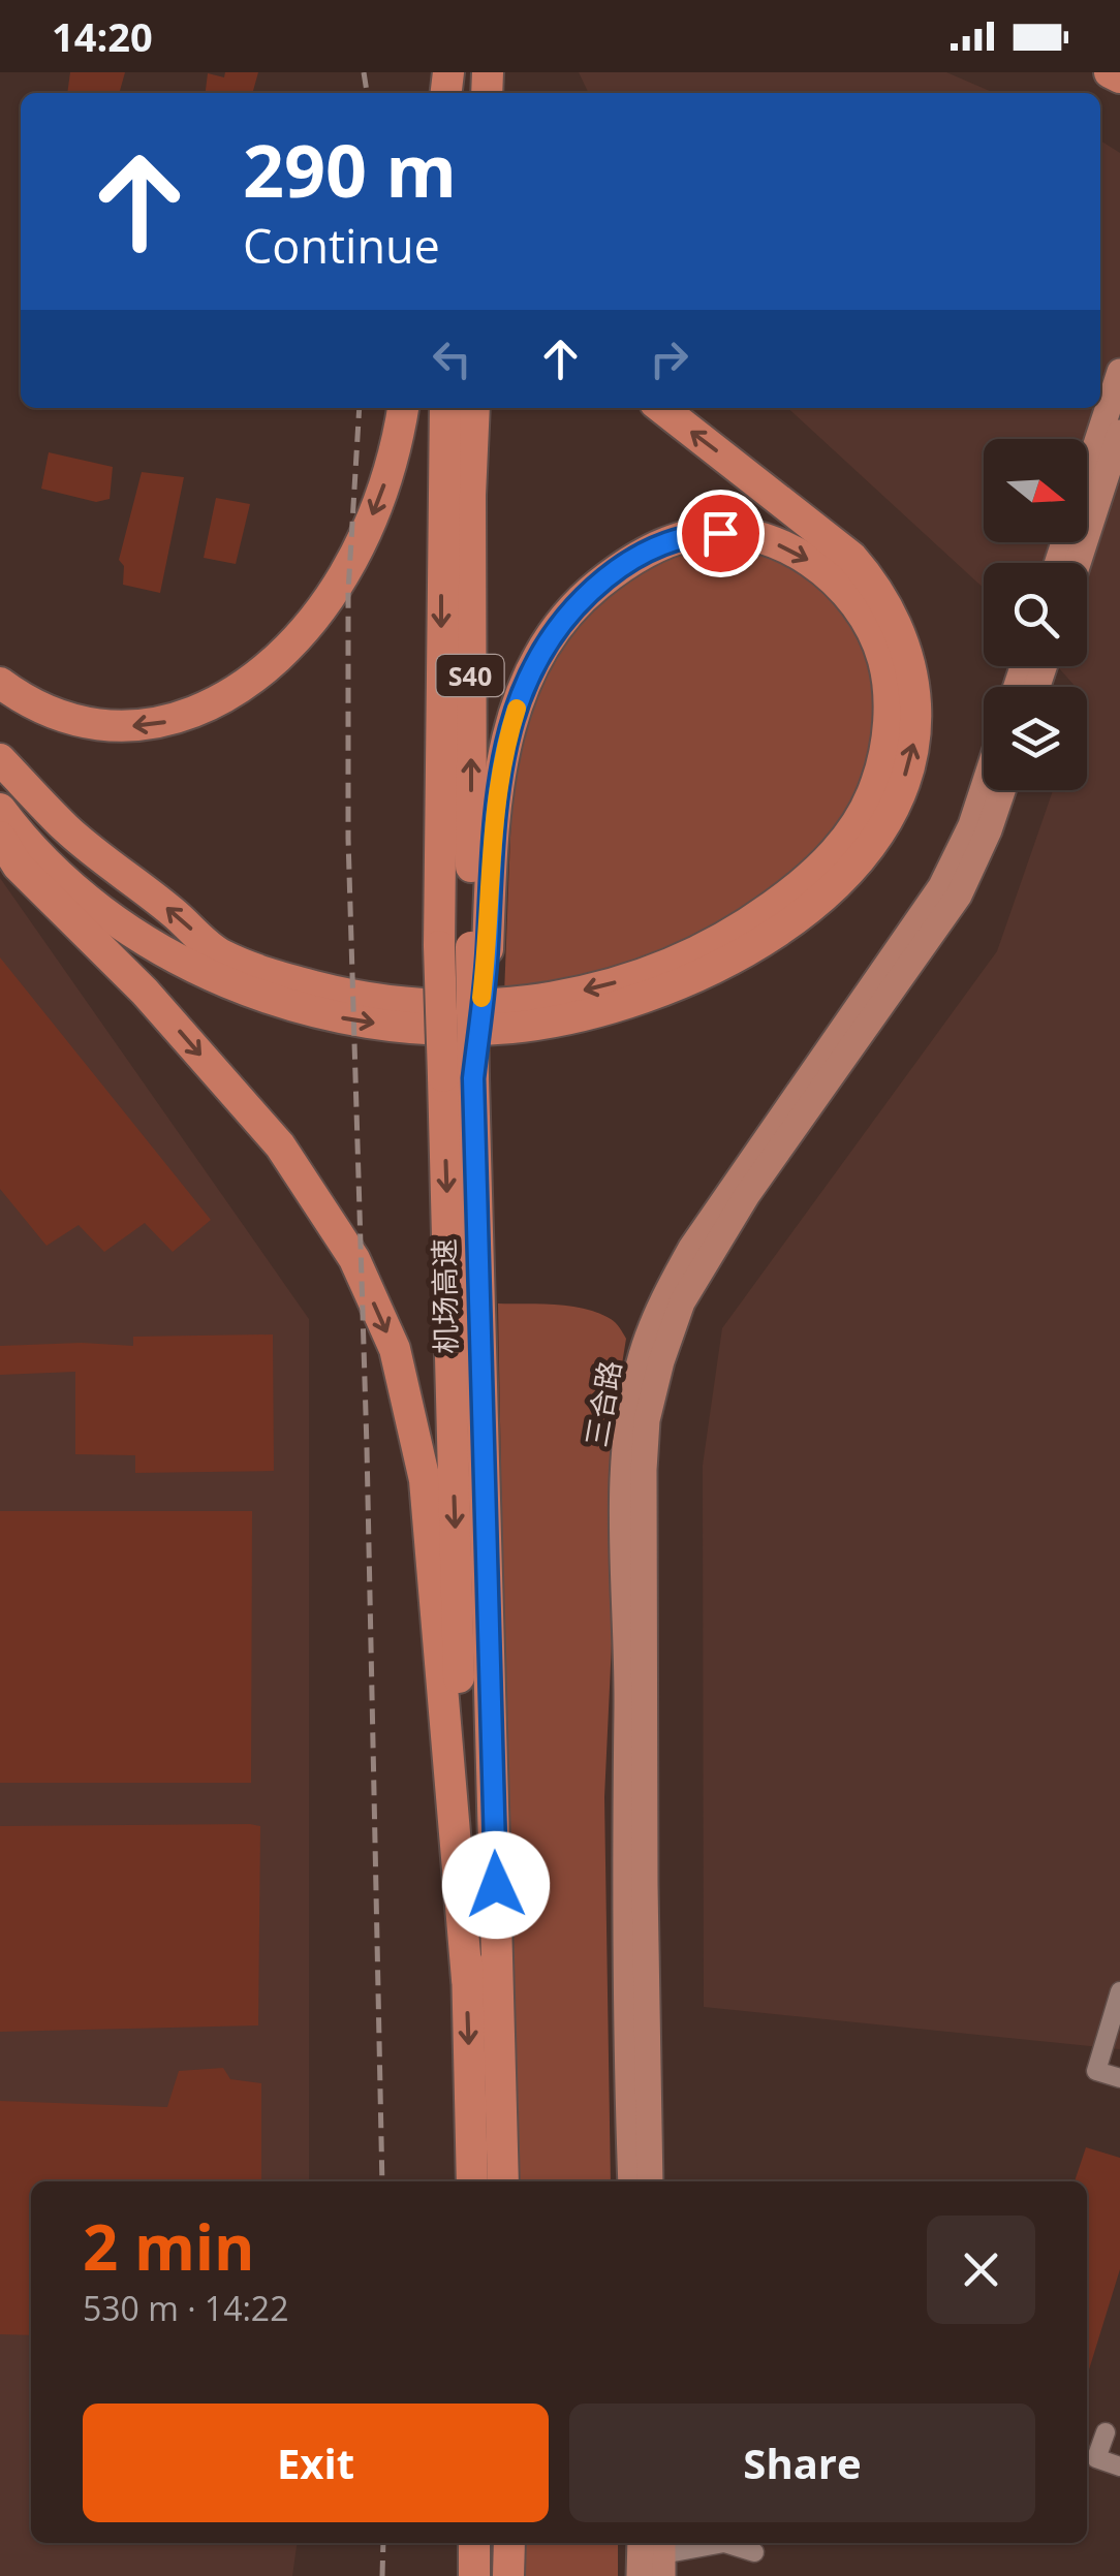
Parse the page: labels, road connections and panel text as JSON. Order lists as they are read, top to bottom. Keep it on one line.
{"streets":{"highway":["S40","机场高速"],"main road":["三合路"]},"north":"right","page":{"status":"14:20","turn":["290 m","Continue"],"heading":["2 min","530 m · 14:22"],"buttons":["Exit","Share"]}}
